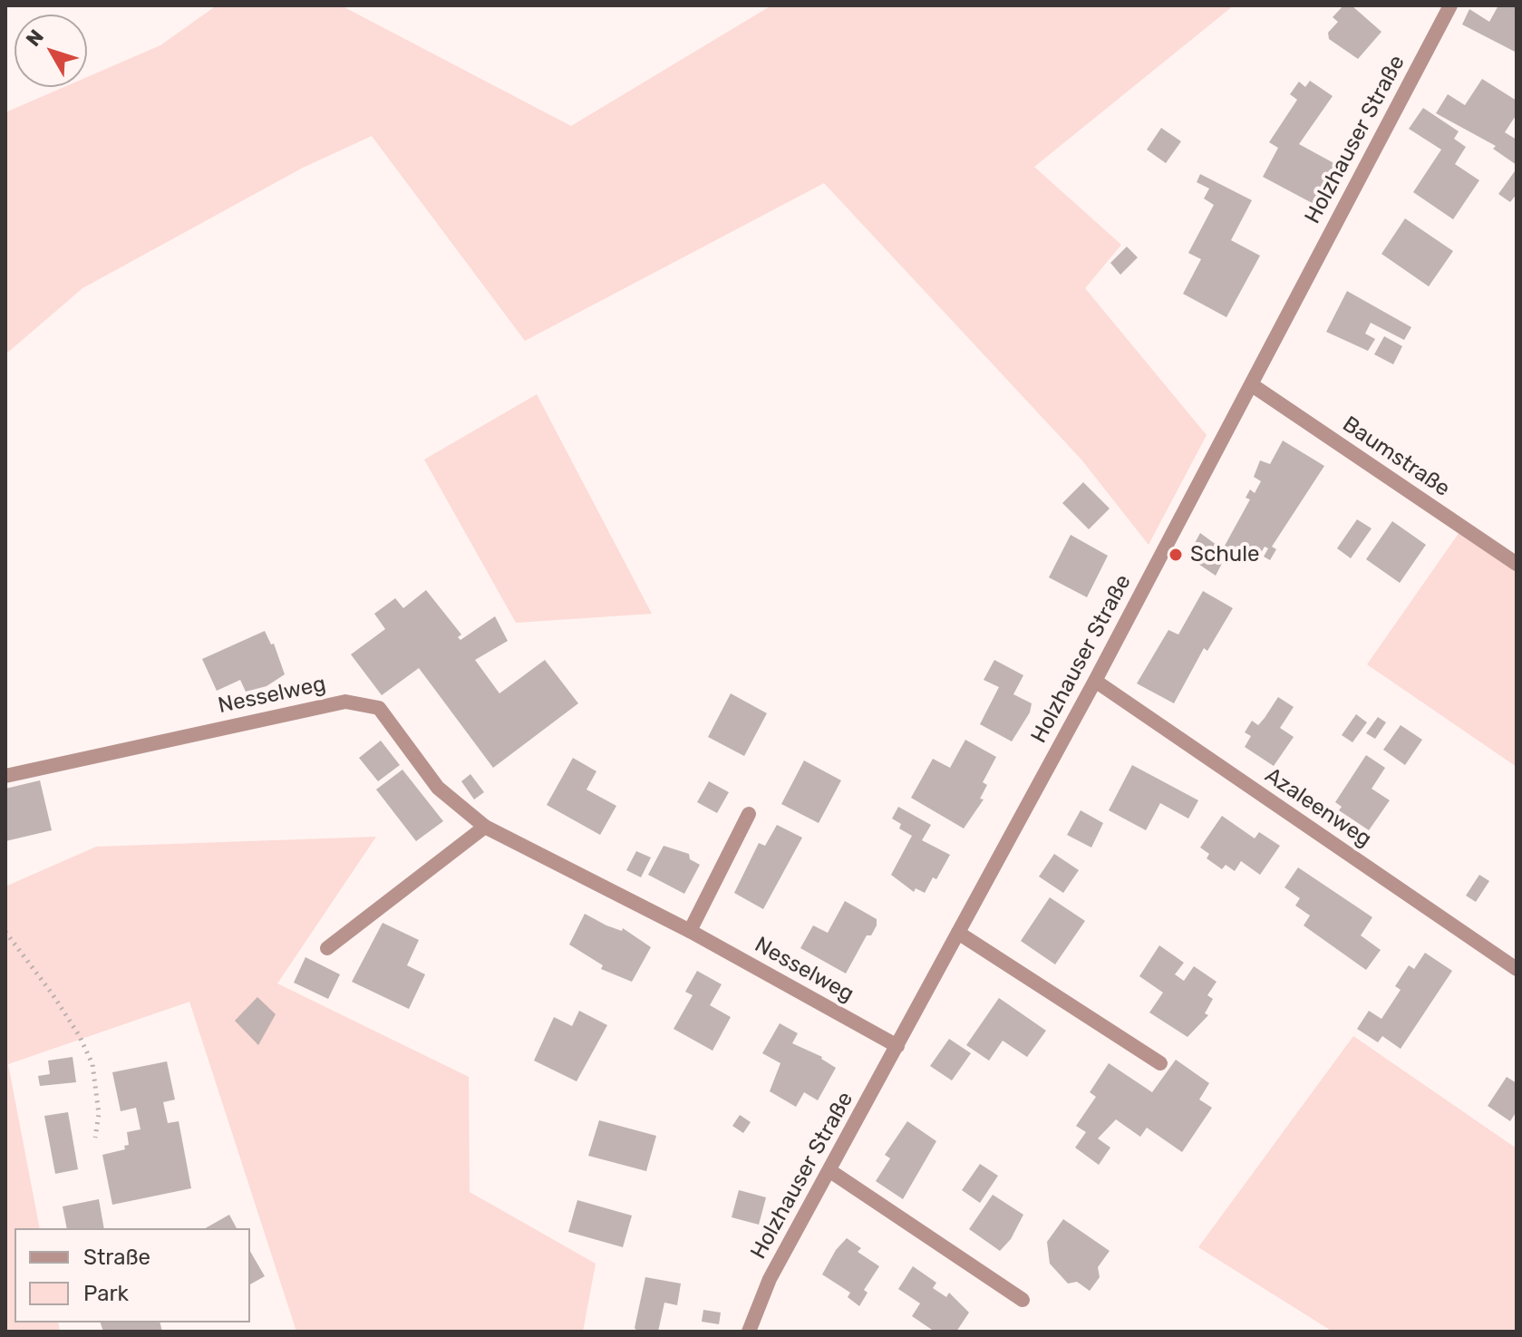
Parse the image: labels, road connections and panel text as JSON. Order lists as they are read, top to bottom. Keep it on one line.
{"streets":{"street":["Holzhauser Straße","Baumstraße","Nesselweg","Azaleenweg"]},"crossings":[["Holzhauser Straße","Baumstraße"],["Holzhauser Straße","Nesselweg"],["Holzhauser Straße","Azaleenweg"]],"places":["Schule"],"legend":["Straße","Park"],"north":"top left"}
